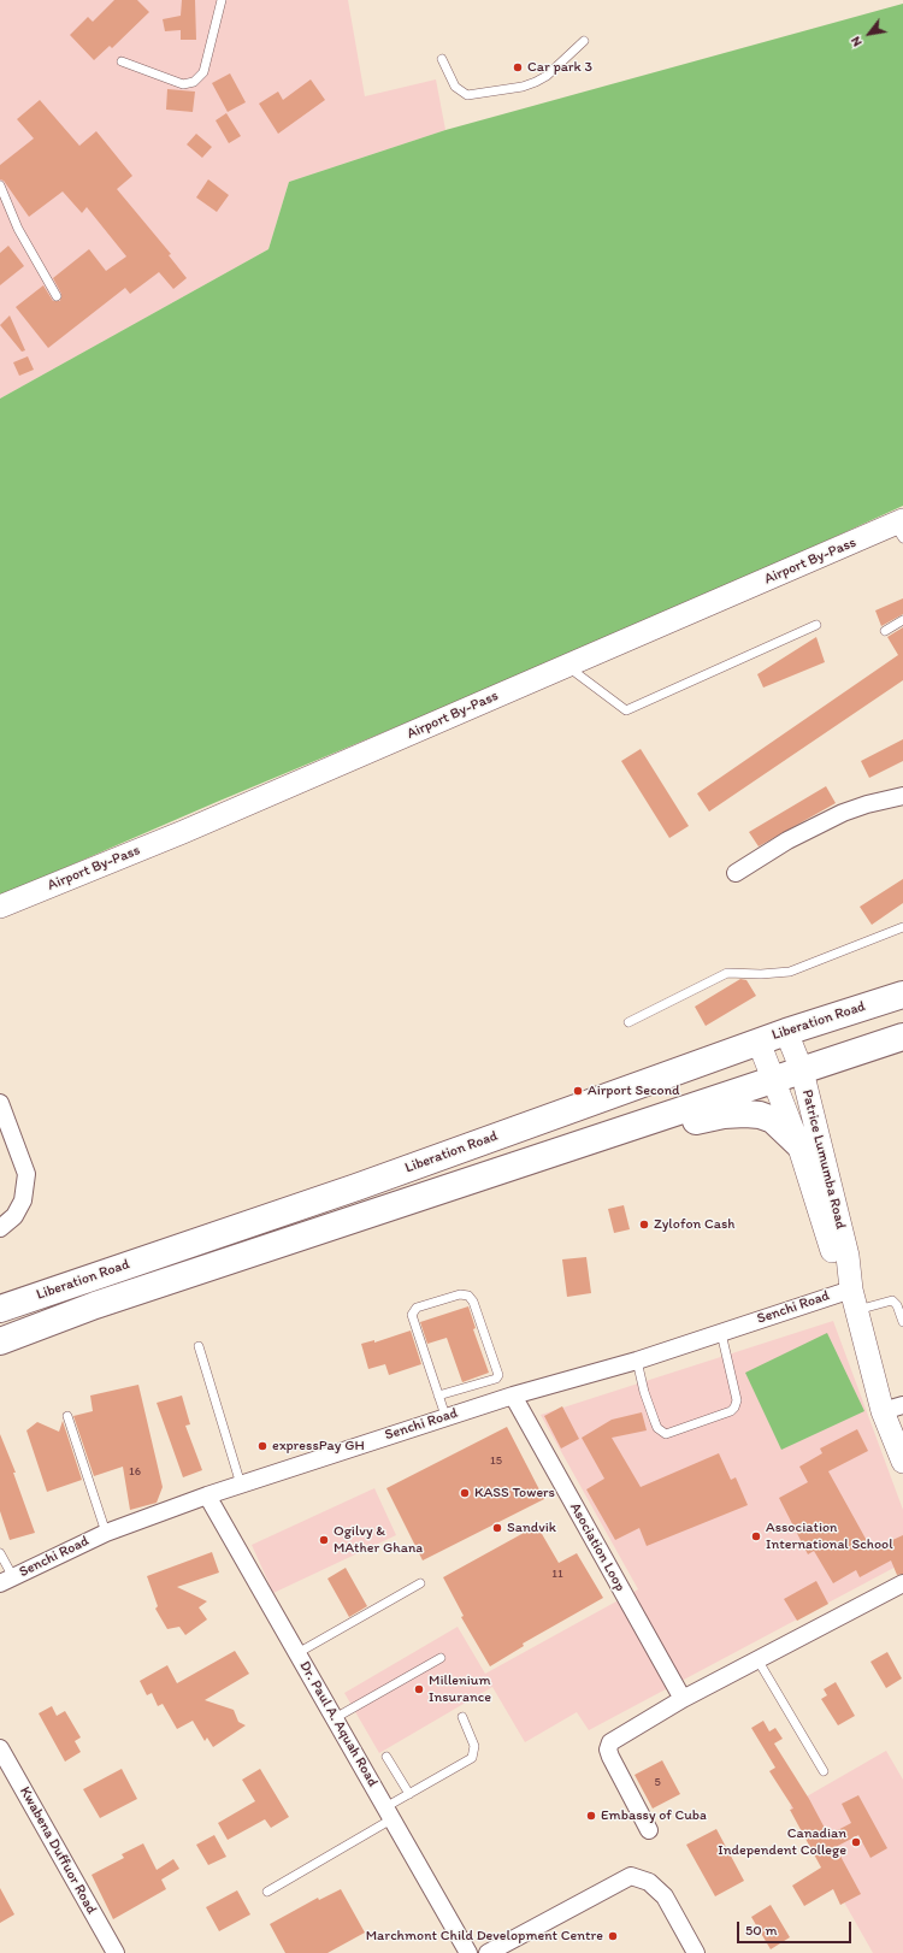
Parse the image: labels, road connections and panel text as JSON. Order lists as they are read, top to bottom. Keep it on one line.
{"streets":{"highway":["Liberation Road"],"main road":["Airport By-Pass","Patrice Lumumba Road"],"street":["Senchi Road","Asociation Loop","Dr. Paul A. Aquah Road","Kwabena Duffuor Road"]},"crossings":[["Liberation Road","Patrice Lumumba Road"],["Patrice Lumumba Road","Senchi Road"],["Senchi Road","Asociation Loop"],["Senchi Road","Dr. Paul A. Aquah Road"]],"places":["Car park 3","Airport Second","Zylofon Cash","expressPay GH","KASS Towers","Sandvik","Association International School","Ogilvy & MAther Ghana","Millenium Insurance","Embassy of Cuba","Canadian Independent College","Marchmont Child Development Centre"],"house_numbers":["15","16","11","5"],"scale_bar":"50 m","north":"bottom left"}
